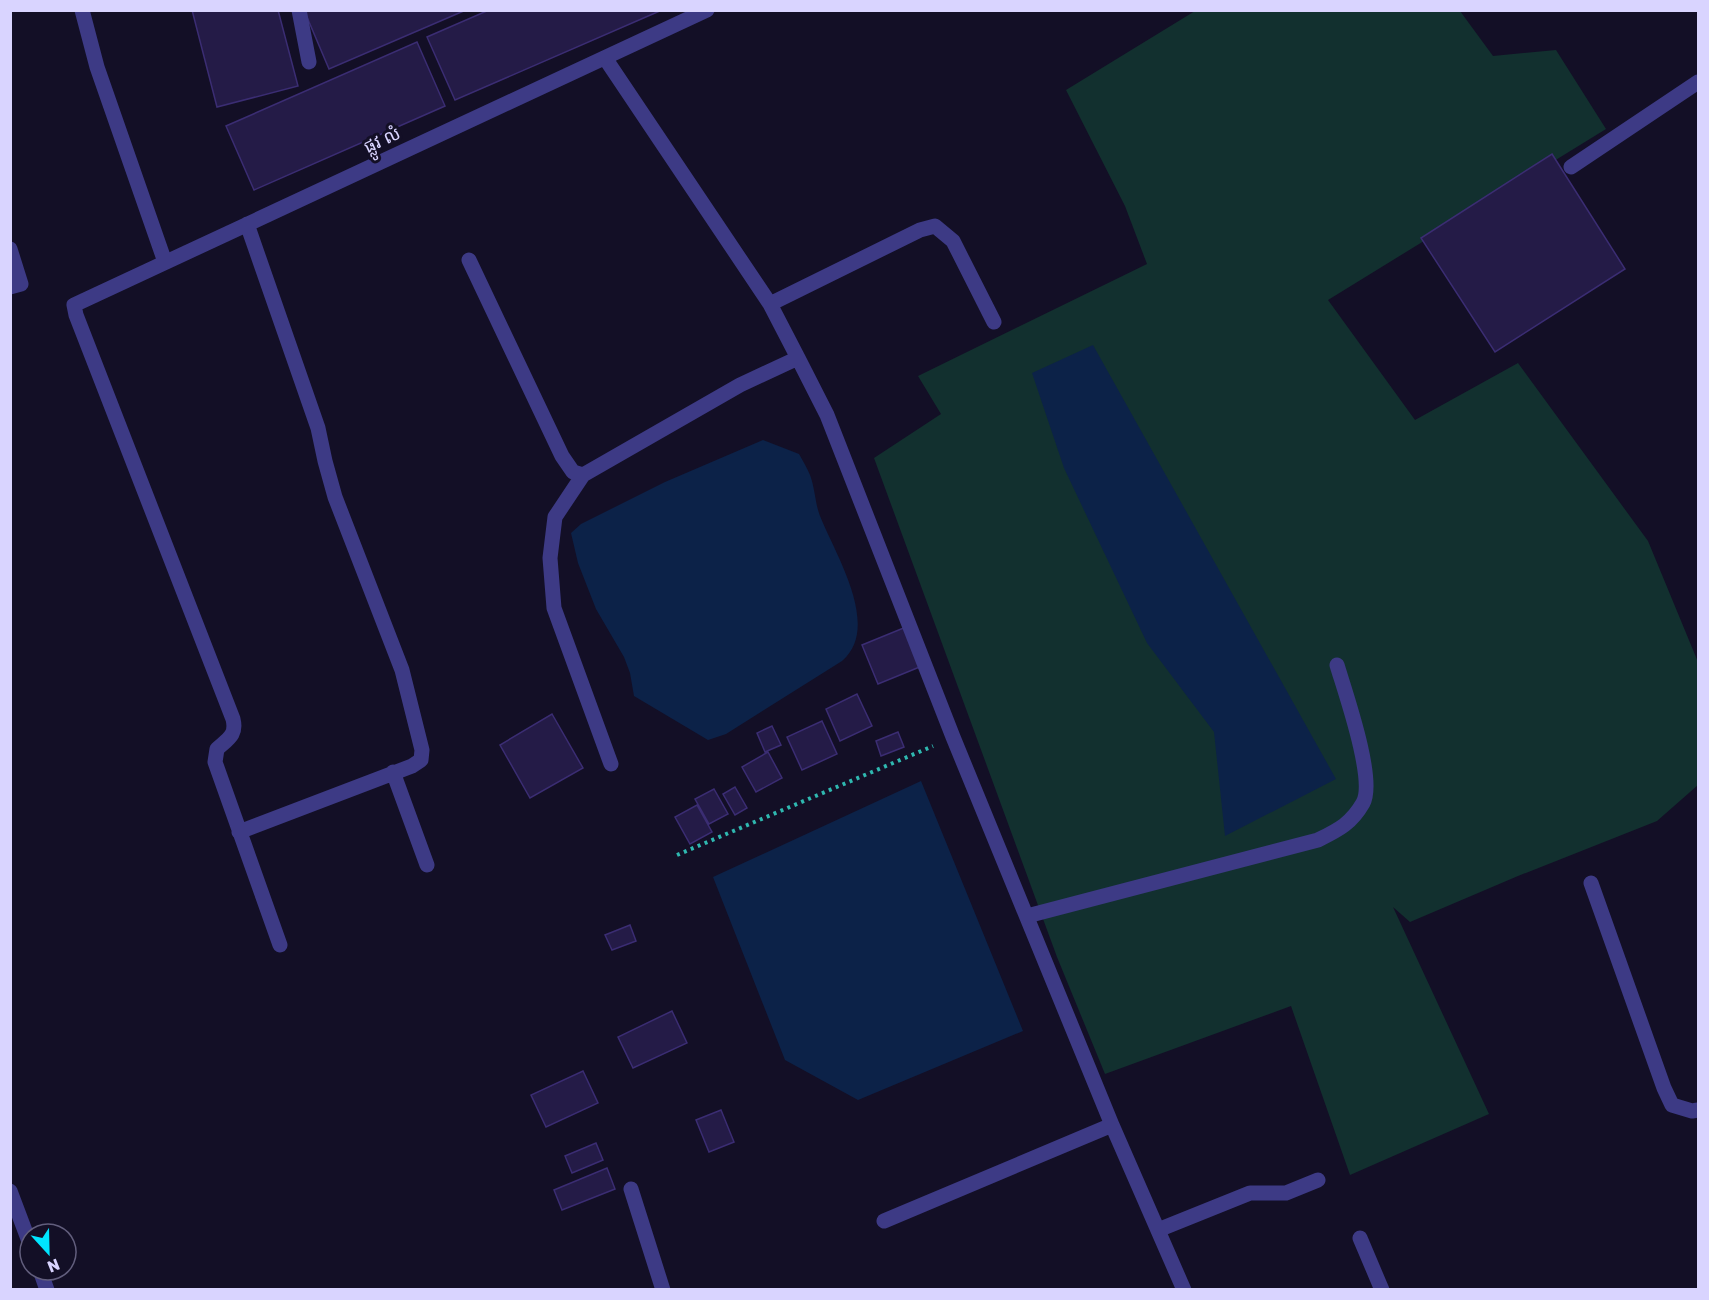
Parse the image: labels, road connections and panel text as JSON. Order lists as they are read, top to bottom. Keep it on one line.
{"streets":{"street":["ផ្លូវ លំ"]},"north":"bottom"}
